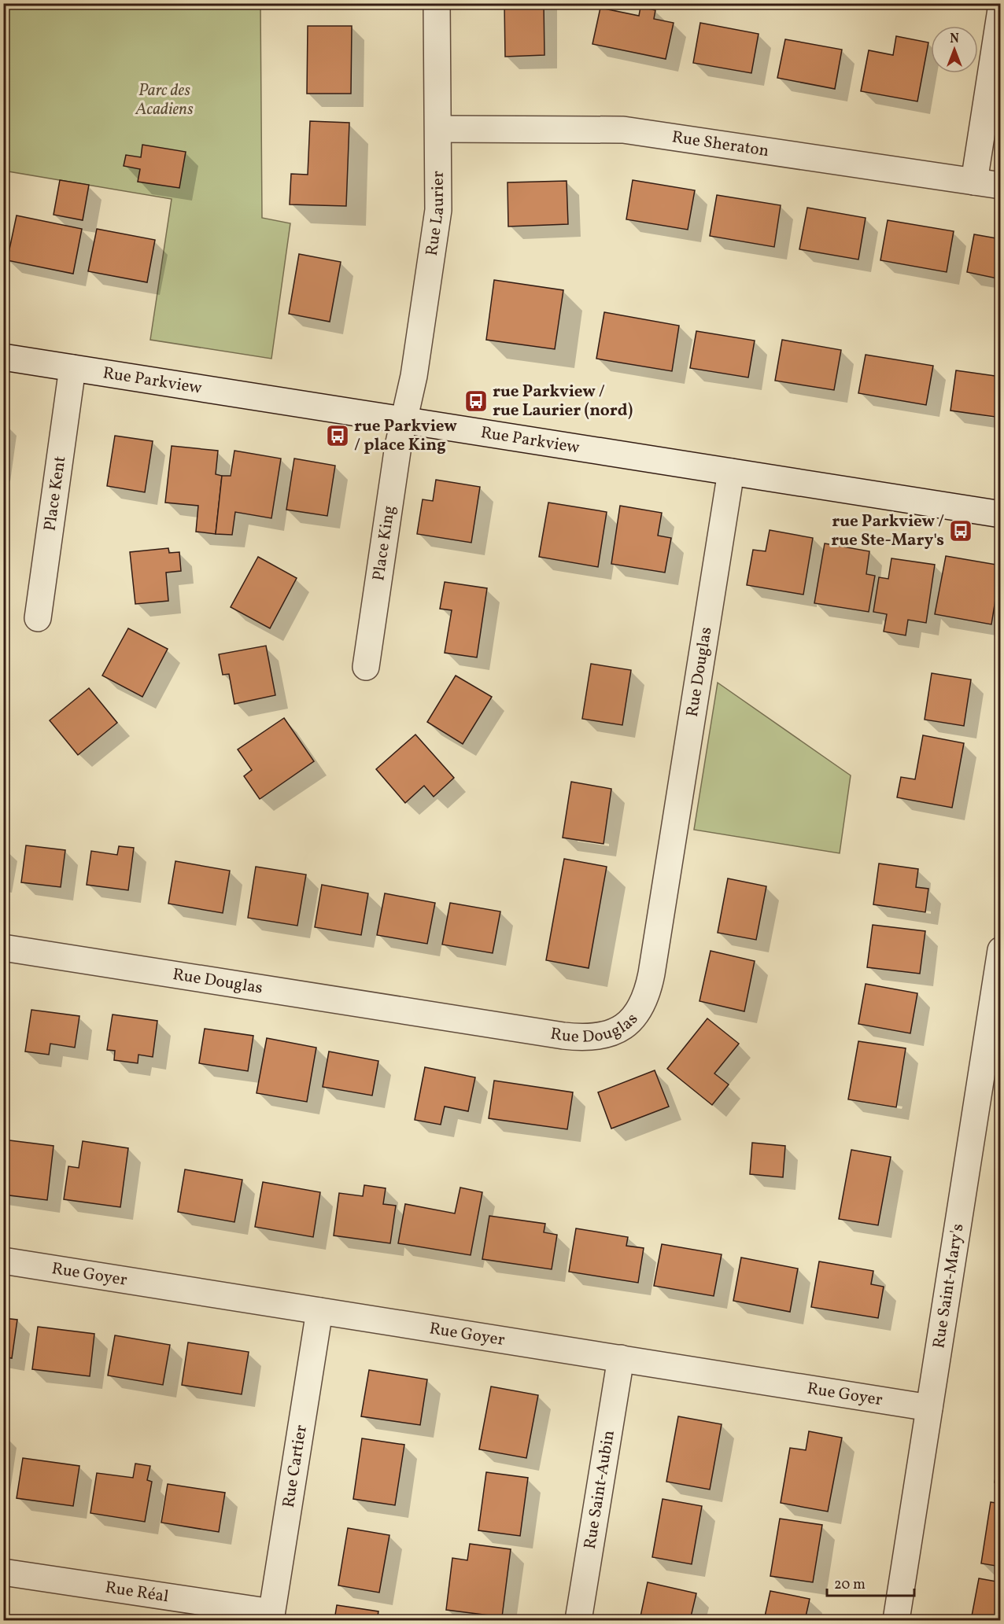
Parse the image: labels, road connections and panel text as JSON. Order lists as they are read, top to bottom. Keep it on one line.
{"streets":{"street":["Rue Sheraton","Rue Laurier","Rue Parkview","Place Kent","Place King","Rue Douglas","Rue Goyer","Rue Saint-Mary's","Rue Cartier","Rue Saint-Aubin","Rue Réal"]},"crossings":[["Rue Sheraton","Rue Laurier"],["Rue Laurier","Rue Parkview"],["Rue Laurier","Place King"],["Rue Parkview","Place Kent"],["Rue Parkview","Place King"],["Rue Parkview","Rue Douglas"],["Rue Goyer","Rue Saint-Mary's"],["Rue Goyer","Rue Cartier"],["Rue Goyer","Rue Saint-Aubin"],["Rue Cartier","Rue Réal"]],"parks":["Parc des Acadiens"],"places":{"bus stop":["rue Parkview / rue Laurier (nord)","rue Parkview / place King","rue Parkview / rue Ste-Mary's"]},"scale_bar":"20 m","north":"top"}
